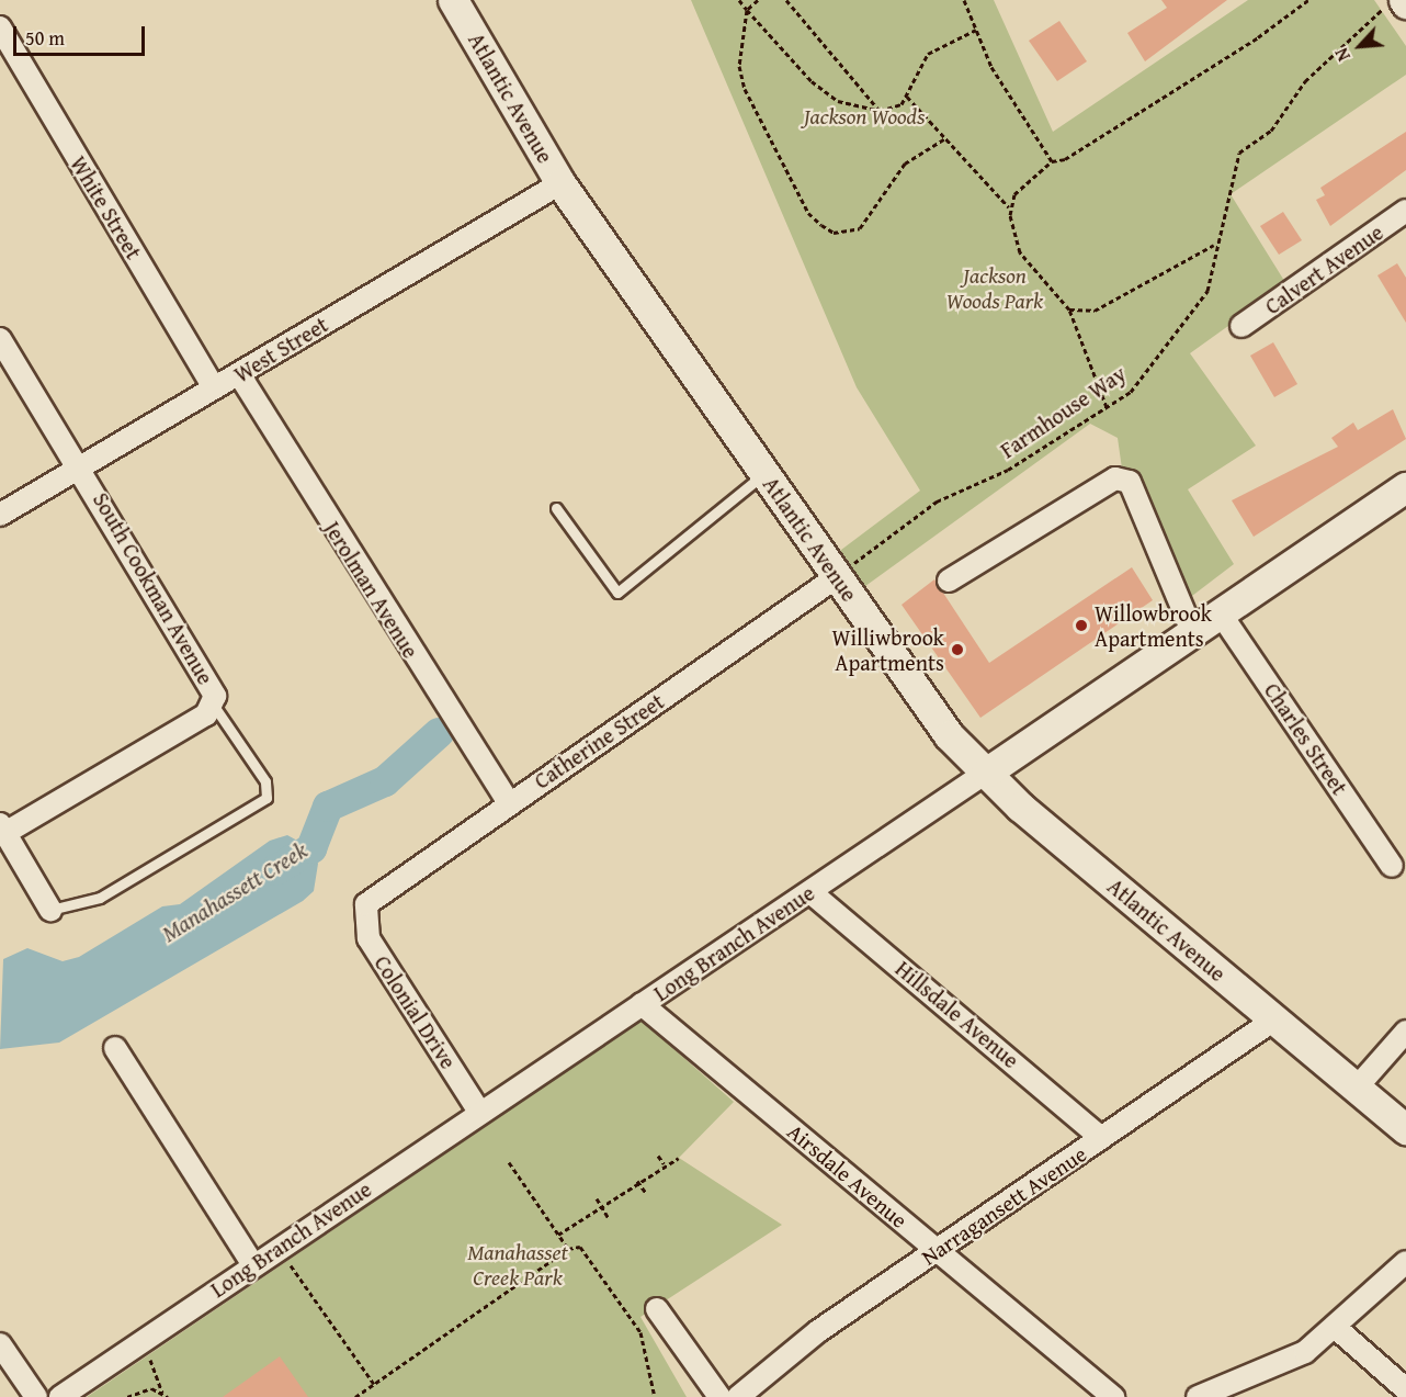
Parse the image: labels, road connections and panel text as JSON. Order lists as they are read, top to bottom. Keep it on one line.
{"streets":{"main road":["Atlantic Avenue","Long Branch Avenue"],"street":["White Street","Calvert Avenue","West Street","South Cookman Avenue","Jerolman Avenue","Charles Street","Catherine Street","Colonial Drive","Hillsdale Avenue","Airsdale Avenue","Narragansett Avenue"],"path":["Farmhouse Way"]},"crossings":[["Atlantic Avenue","West Street"],["Atlantic Avenue","Farmhouse Way"],["Atlantic Avenue","Catherine Street"],["Atlantic Avenue","Long Branch Avenue"],["Atlantic Avenue","Narragansett Avenue"],["White Street","West Street"],["West Street","South Cookman Avenue"],["West Street","Jerolman Avenue"],["Farmhouse Way","Catherine Street"],["Jerolman Avenue","Catherine Street"],["Charles Street","Long Branch Avenue"],["Catherine Street","Colonial Drive"],["Long Branch Avenue","Colonial Drive"],["Long Branch Avenue","Hillsdale Avenue"],["Long Branch Avenue","Airsdale Avenue"],["Hillsdale Avenue","Narragansett Avenue"],["Airsdale Avenue","Narragansett Avenue"]],"water":["Manahassett Creek"],"parks":["Jackson Woods","Jackson Woods Park","Manahasset Creek Park"],"places":["Willowbrook Apartments","Williwbrook Apartments"],"scale_bar":"50 m","north":"bottom left"}
